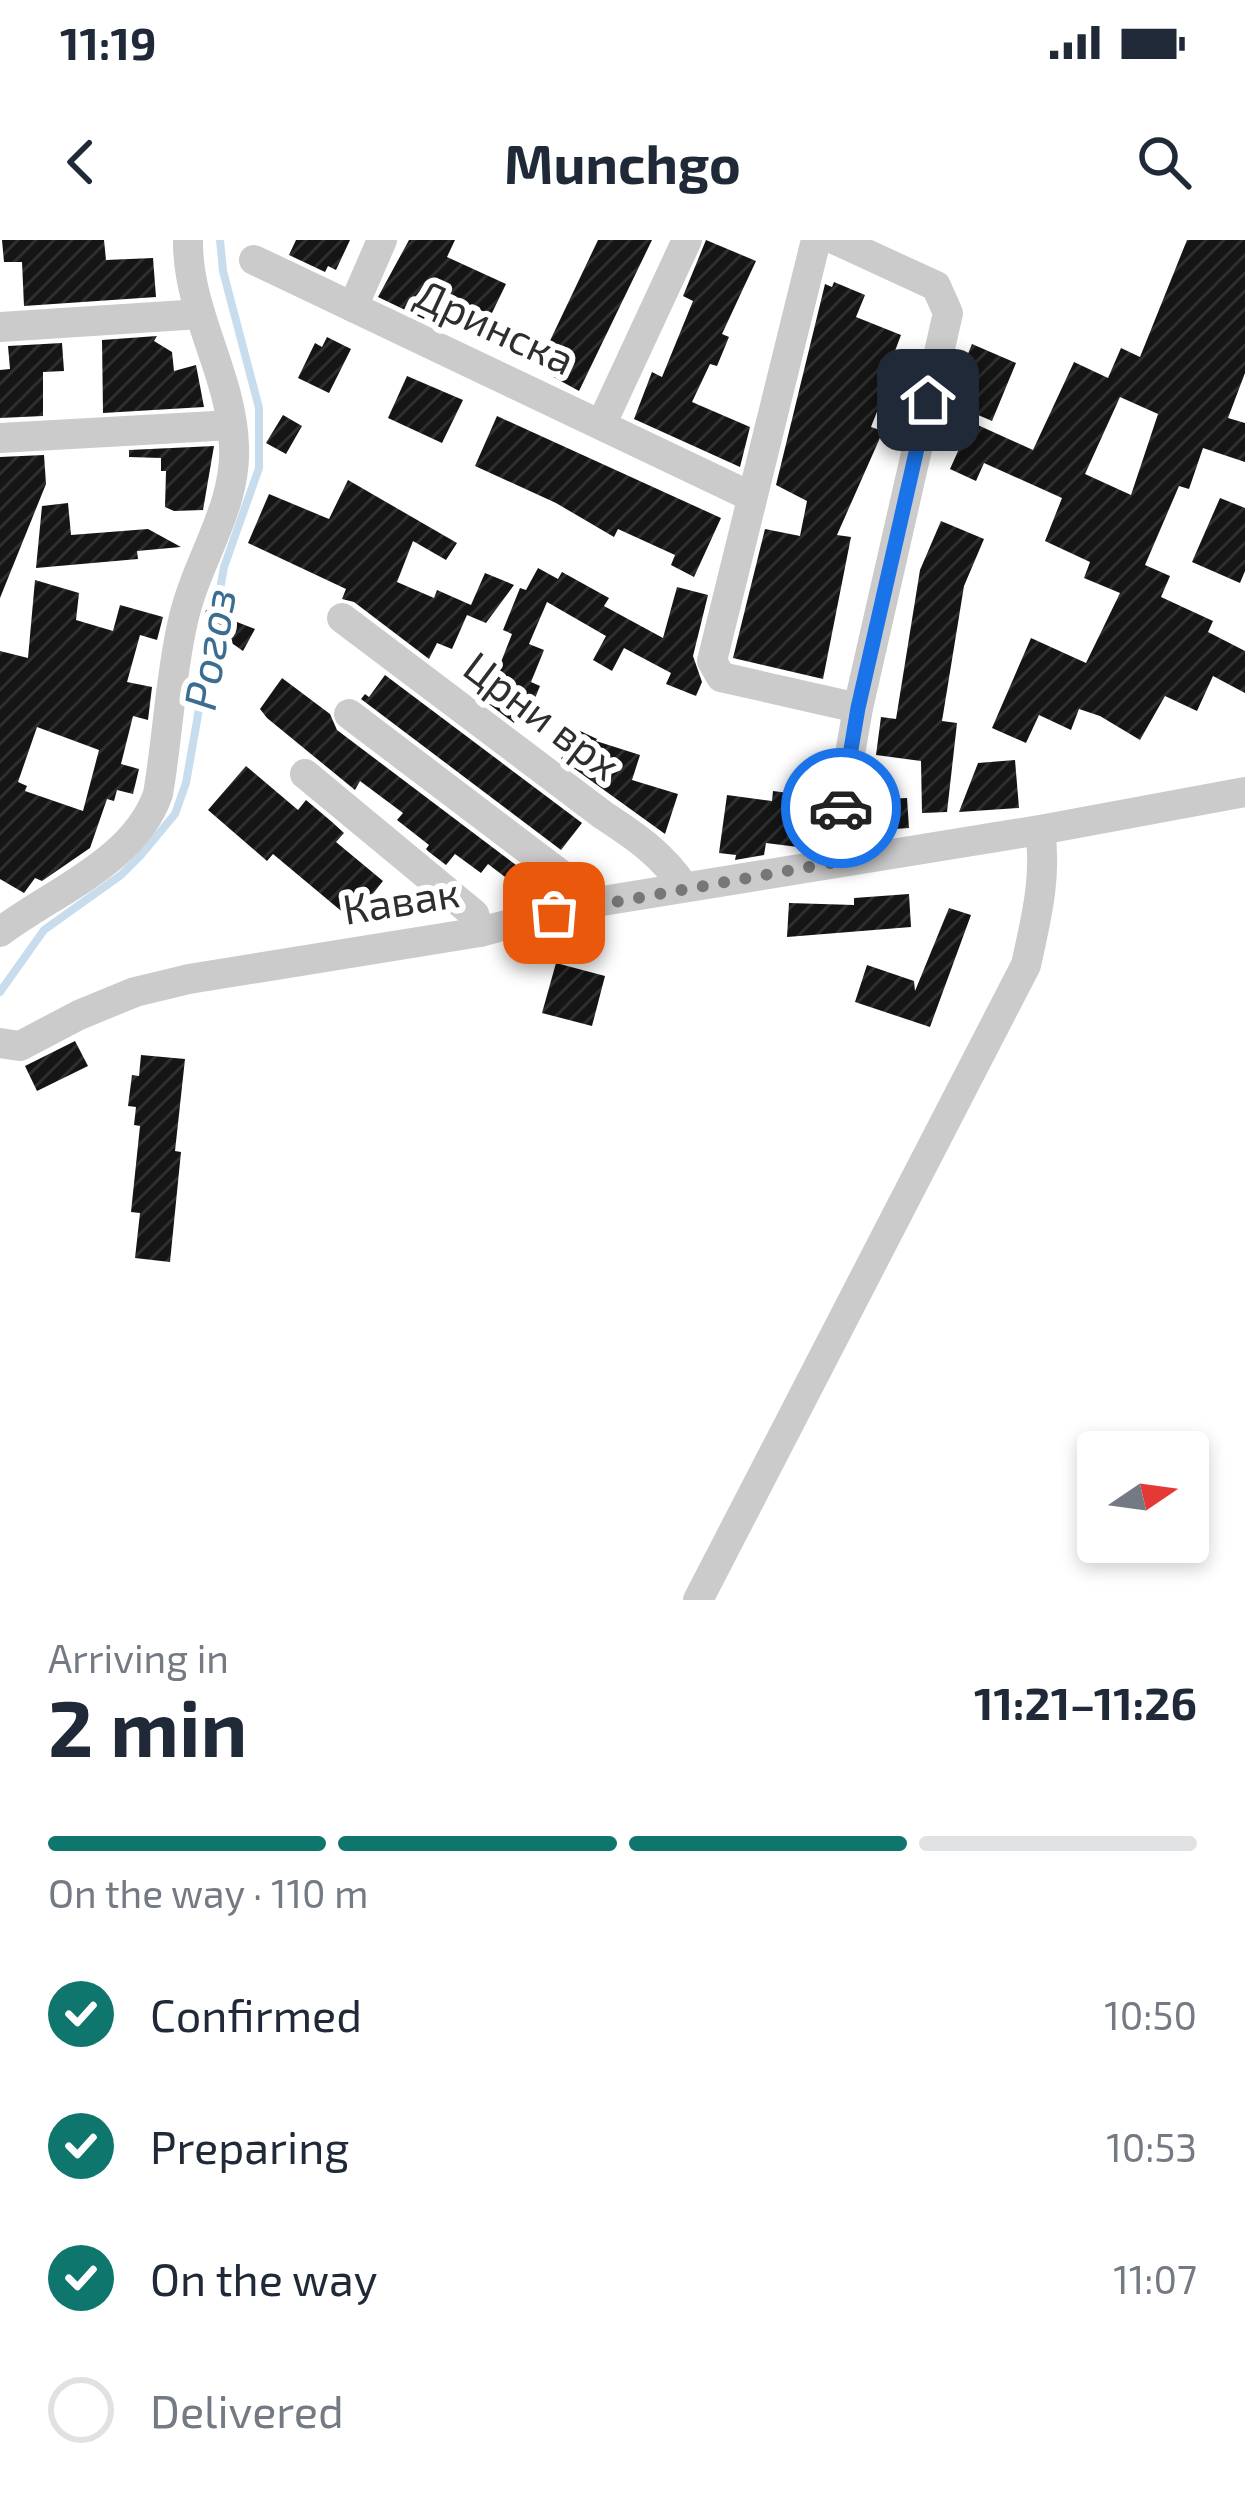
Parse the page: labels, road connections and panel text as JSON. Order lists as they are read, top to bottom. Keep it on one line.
{"streets":{"street":["Дринска","Црни врх","Кавак"]},"crossings":[["Црни врх","Кавак"]],"water":["Рогоз"],"north":"right","page":{"status":"11:19","header":"Munchgo","heading":["2 min","Arriving in","11:21–11:26"],"bar":"On the way · 110 m","list":[["Confirmed","10:50"],["Preparing","10:53"],["On the way","11:07"],"Delivered"]}}
